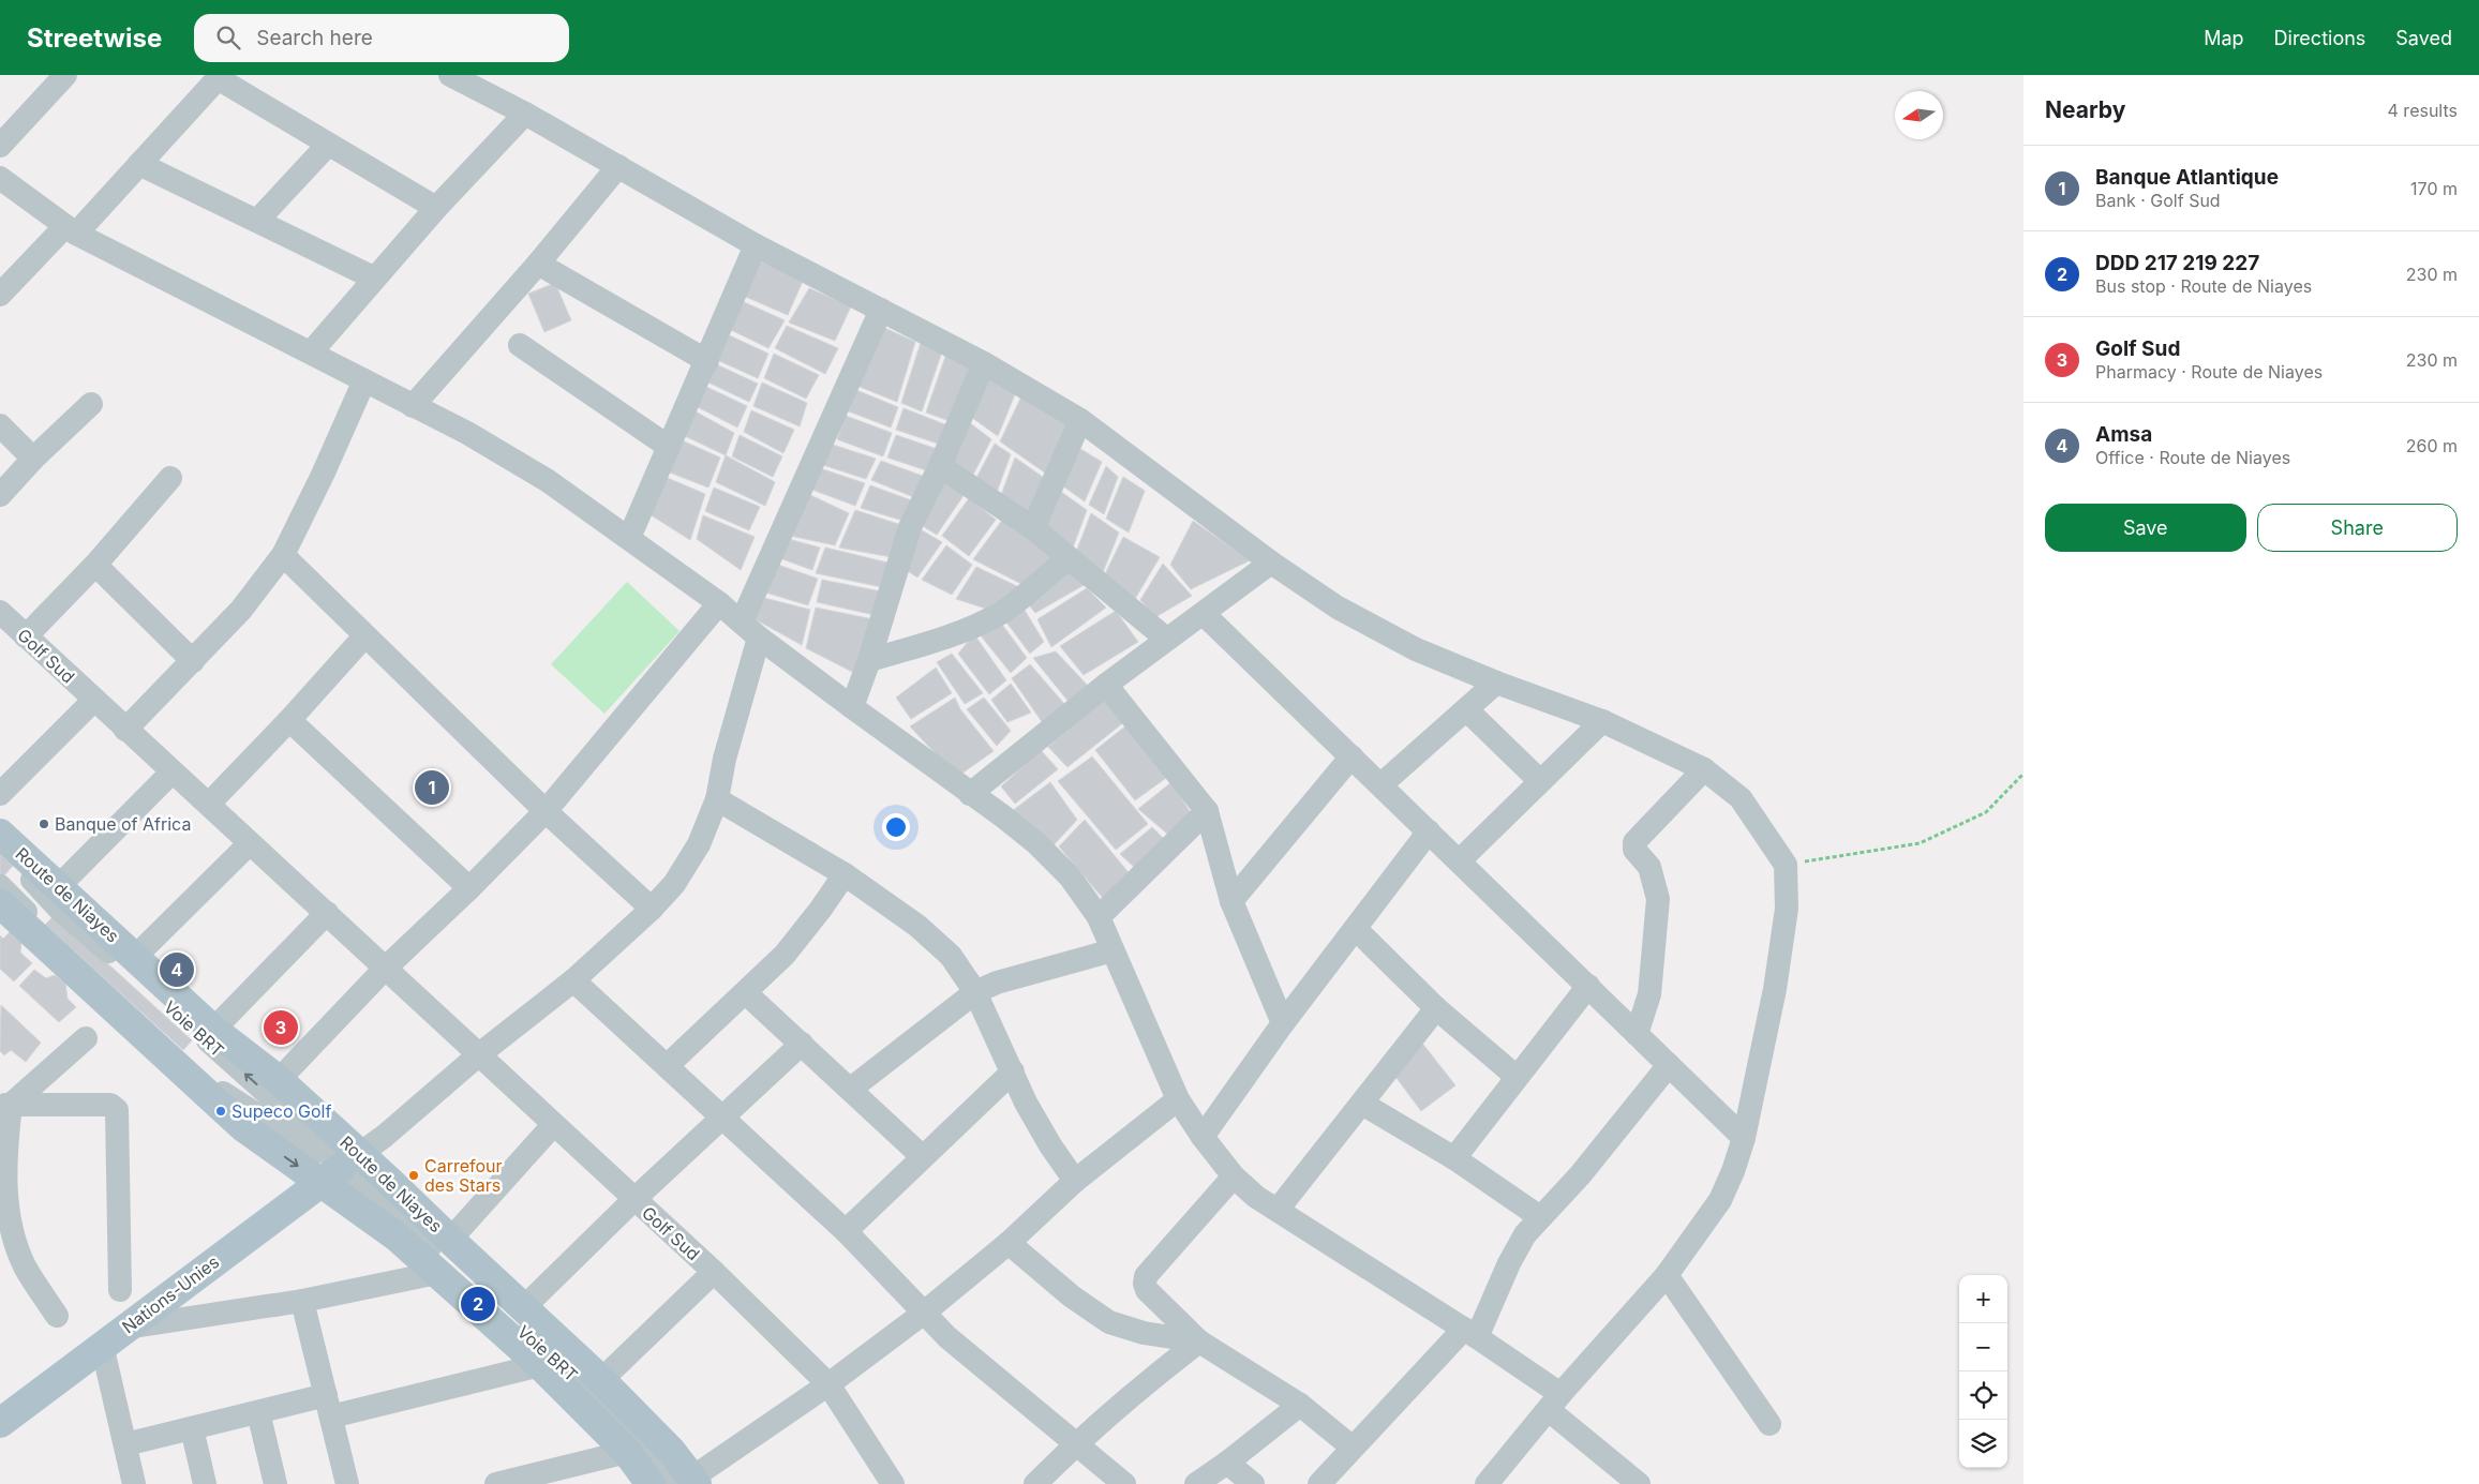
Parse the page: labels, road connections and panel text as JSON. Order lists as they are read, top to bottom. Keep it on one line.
{"streets":{"main road":["Route de Niayes","Nations-Unies"],"street":["Golf Sud","Voie BRT"]},"crossings":[["Route de Niayes","Voie BRT"],["Route de Niayes","Nations-Unies"],["Voie BRT","Nations-Unies"]],"places":["Banque of Africa","Supeco Golf","Carrefour des Stars"],"north":"left","page":{"header":"Streetwise","search":"Search here","nav":["Map","Directions","Saved"],"heading":["Nearby","4 results"],"list":[{"mark":"1","name":"Banque Atlantique","note":"Bank · Golf Sud","value":"170 m"},{"mark":"2","name":"DDD 217 219 227","note":"Bus stop · Route de Niayes","value":"230 m"},{"mark":"3","name":"Golf Sud","note":"Pharmacy · Route de Niayes","value":"230 m"},{"mark":"4","name":"Amsa","note":"Office · Route de Niayes","value":"260 m"}],"buttons":["Save","Share"],"pins":["1","4","3","2"],"map_buttons":["+","−"]}}
